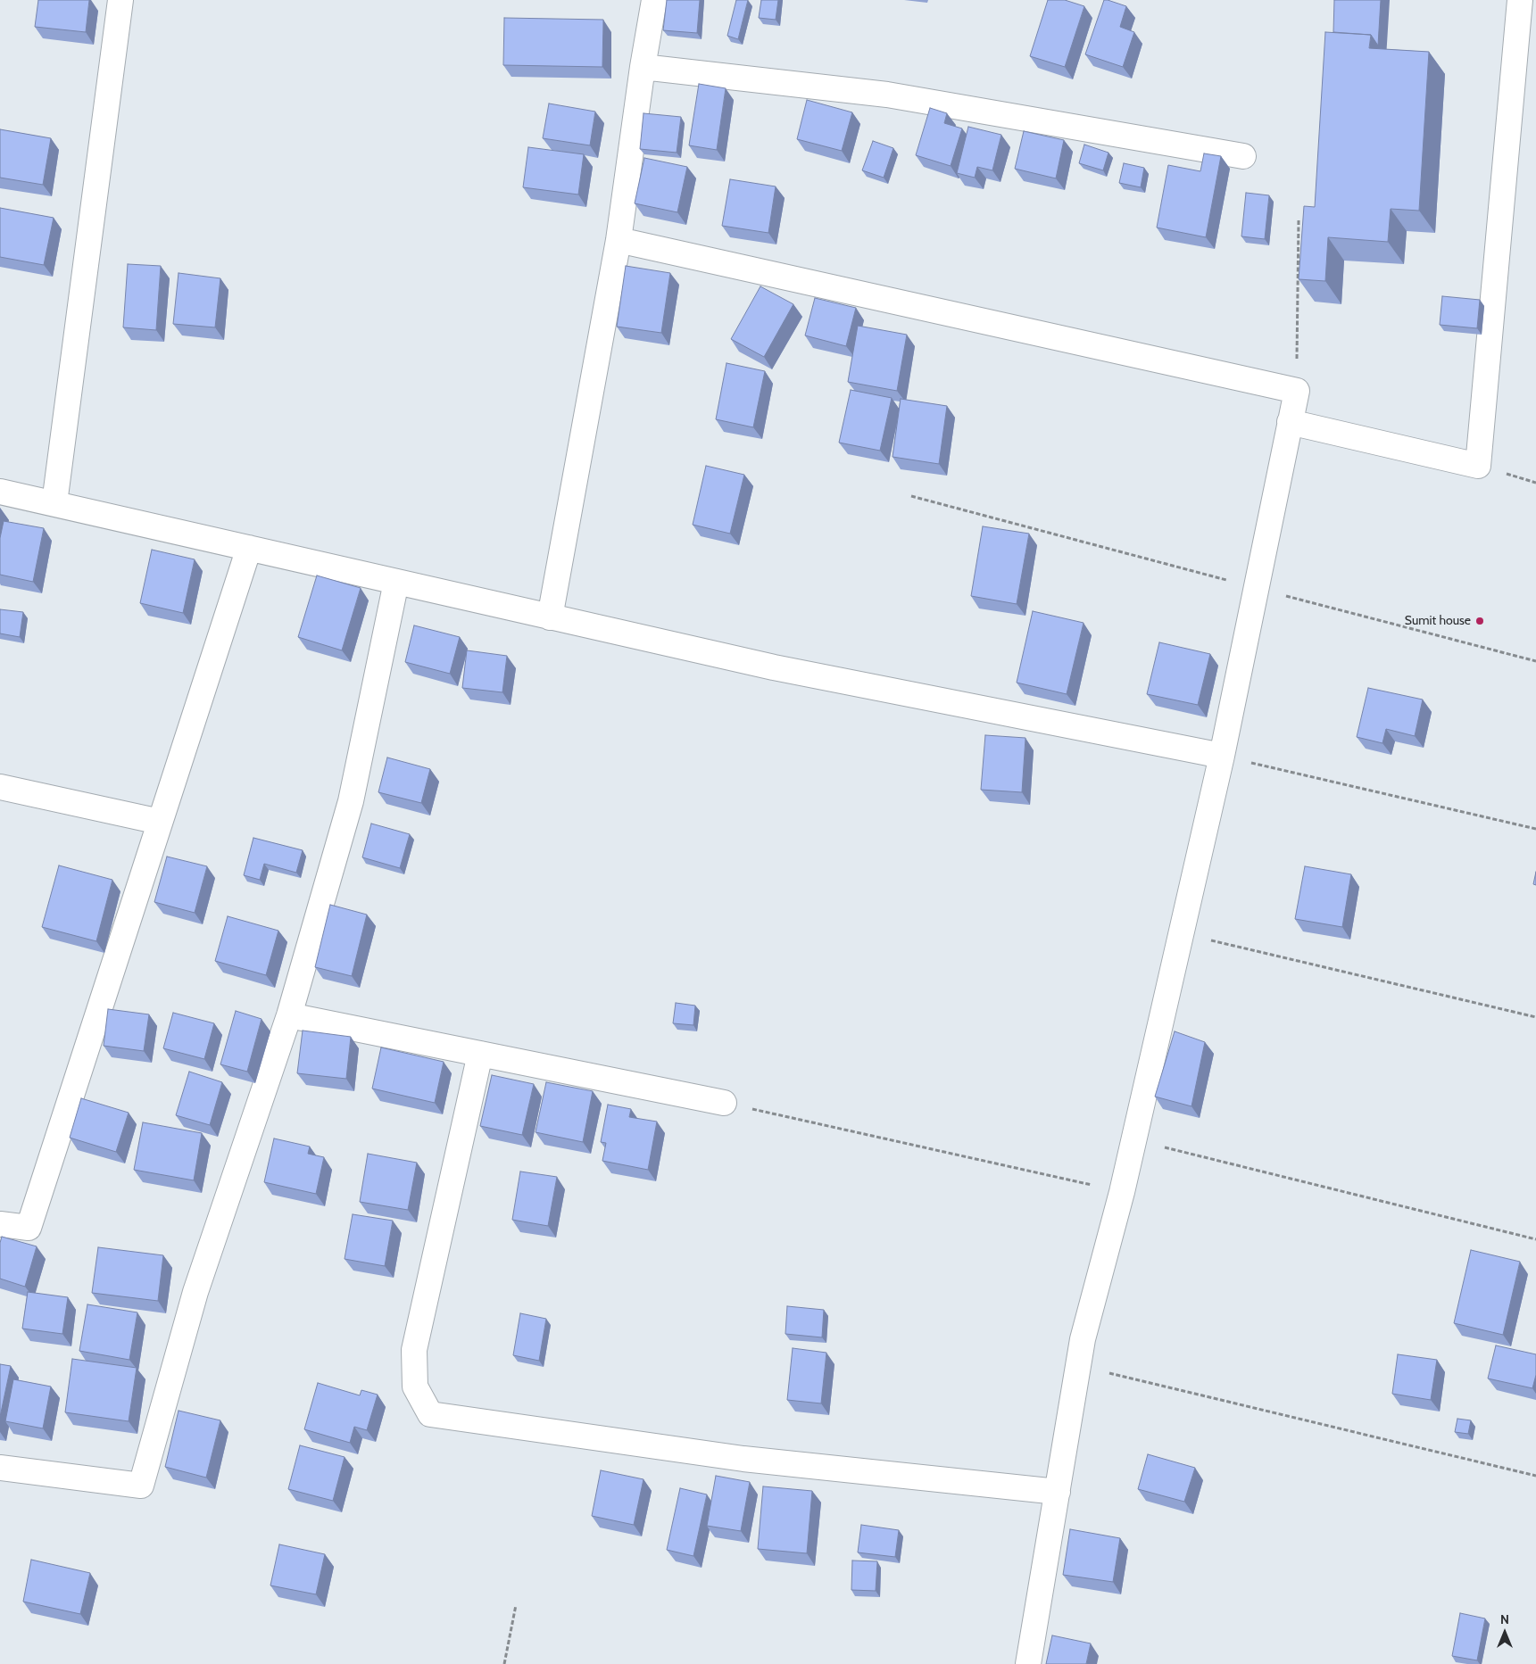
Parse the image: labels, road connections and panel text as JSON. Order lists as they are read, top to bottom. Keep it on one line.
{"places":["Sumit house"],"north":"top"}
